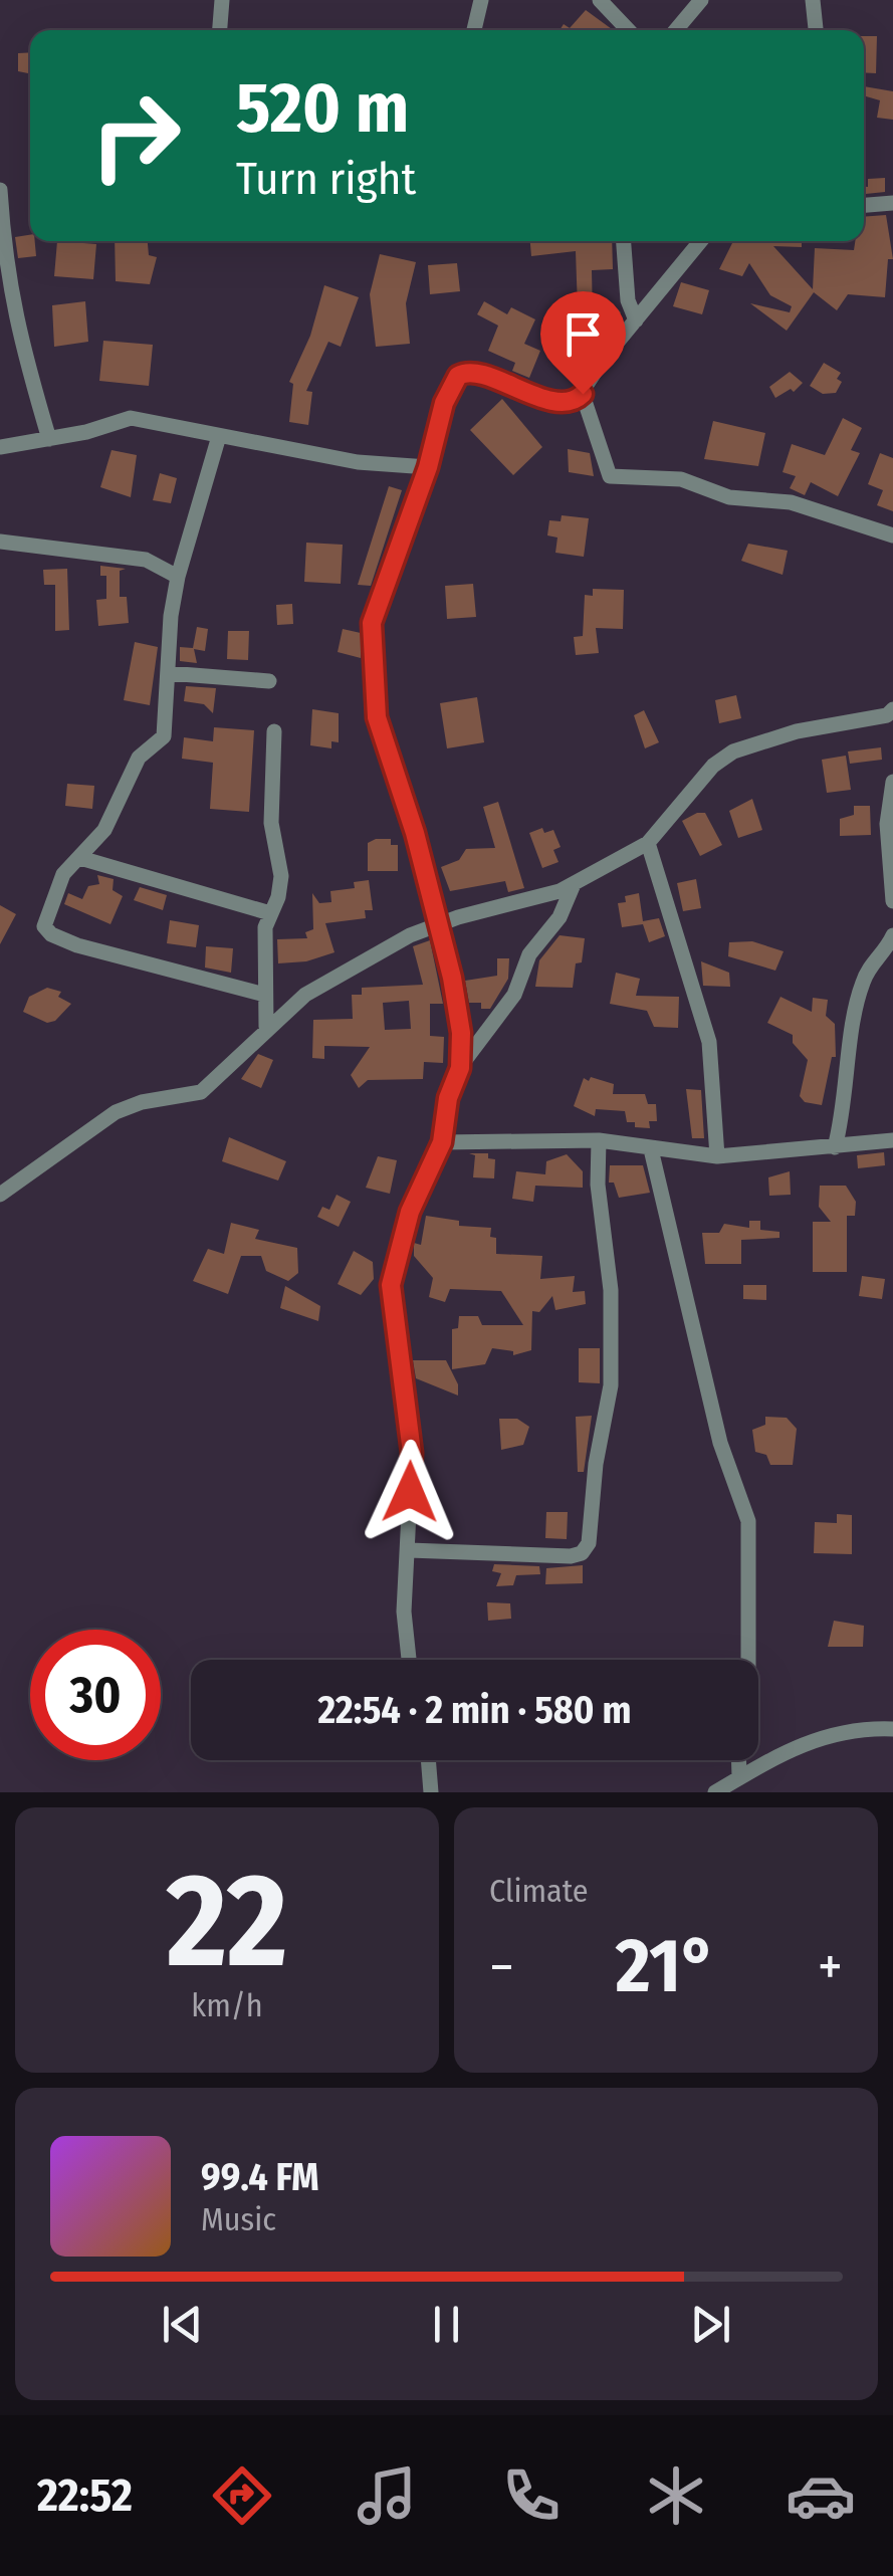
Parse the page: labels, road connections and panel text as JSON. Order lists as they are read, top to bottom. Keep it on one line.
{"page":{"turn":["520 m","Turn right"],"limit":"30","trip":"22:54 · 2 min · 580 m","tile":[["22","km/h"],"Climate"],"heat":["−","21°","+"],"song":["99.4 FM","Music"],"tabs":"22:52"}}
